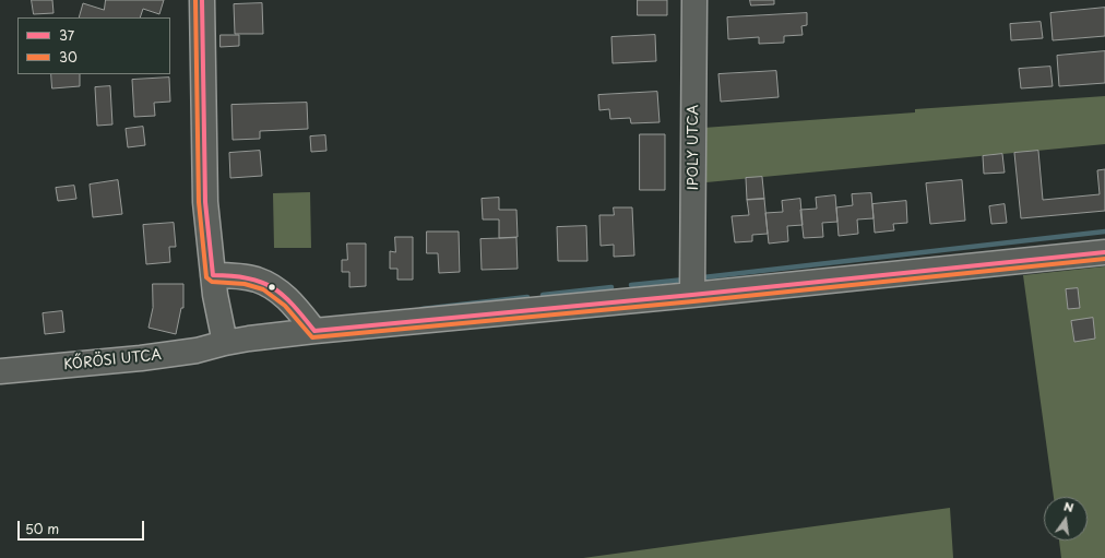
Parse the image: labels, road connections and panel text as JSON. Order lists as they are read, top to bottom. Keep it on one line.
{"streets":{"street":["IPOLY UTCA","KŐRÖSI UTCA"]},"crossings":[["IPOLY UTCA","KŐRÖSI UTCA"]],"lines":["transit line 37","transit line 30"],"legend":["37","30"],"scale_bar":"50 m","north":"top"}
